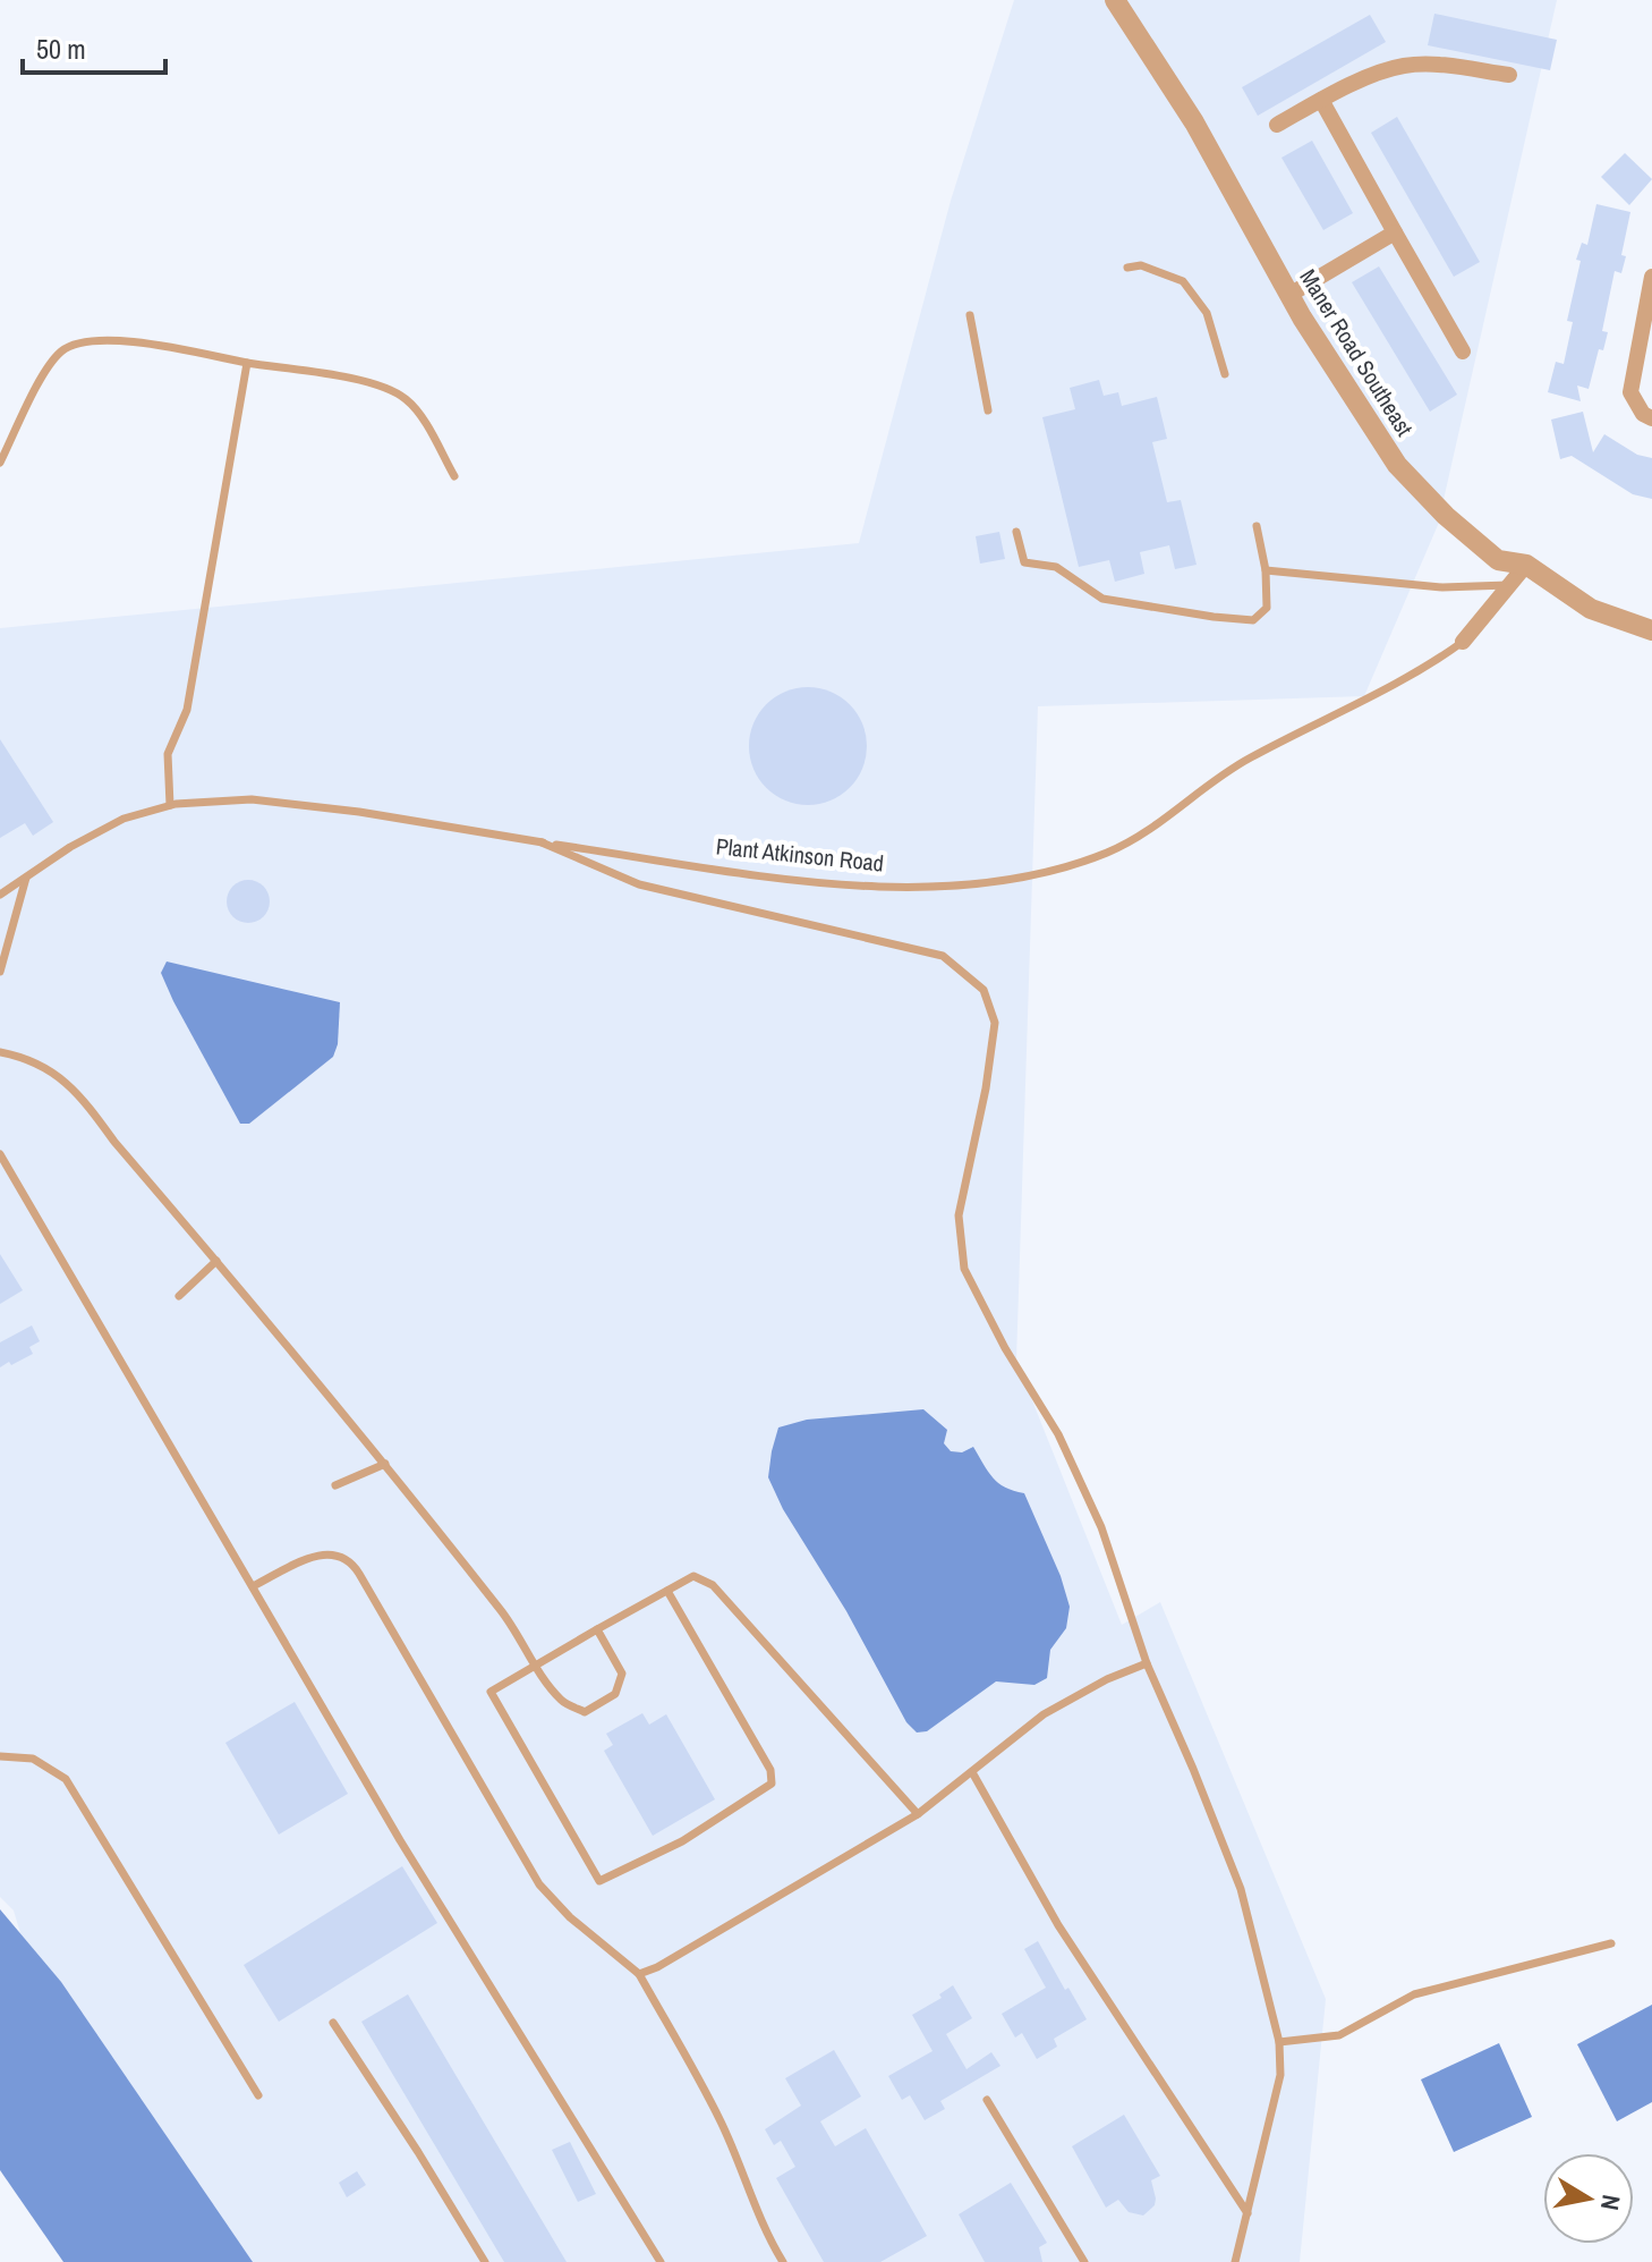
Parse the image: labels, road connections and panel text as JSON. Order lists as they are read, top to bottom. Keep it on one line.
{"streets":{"street":["Maner Road Southeast","Plant Atkinson Road"]},"crossings":[["Maner Road Southeast","Plant Atkinson Road"]],"scale_bar":"50 m","north":"right"}
